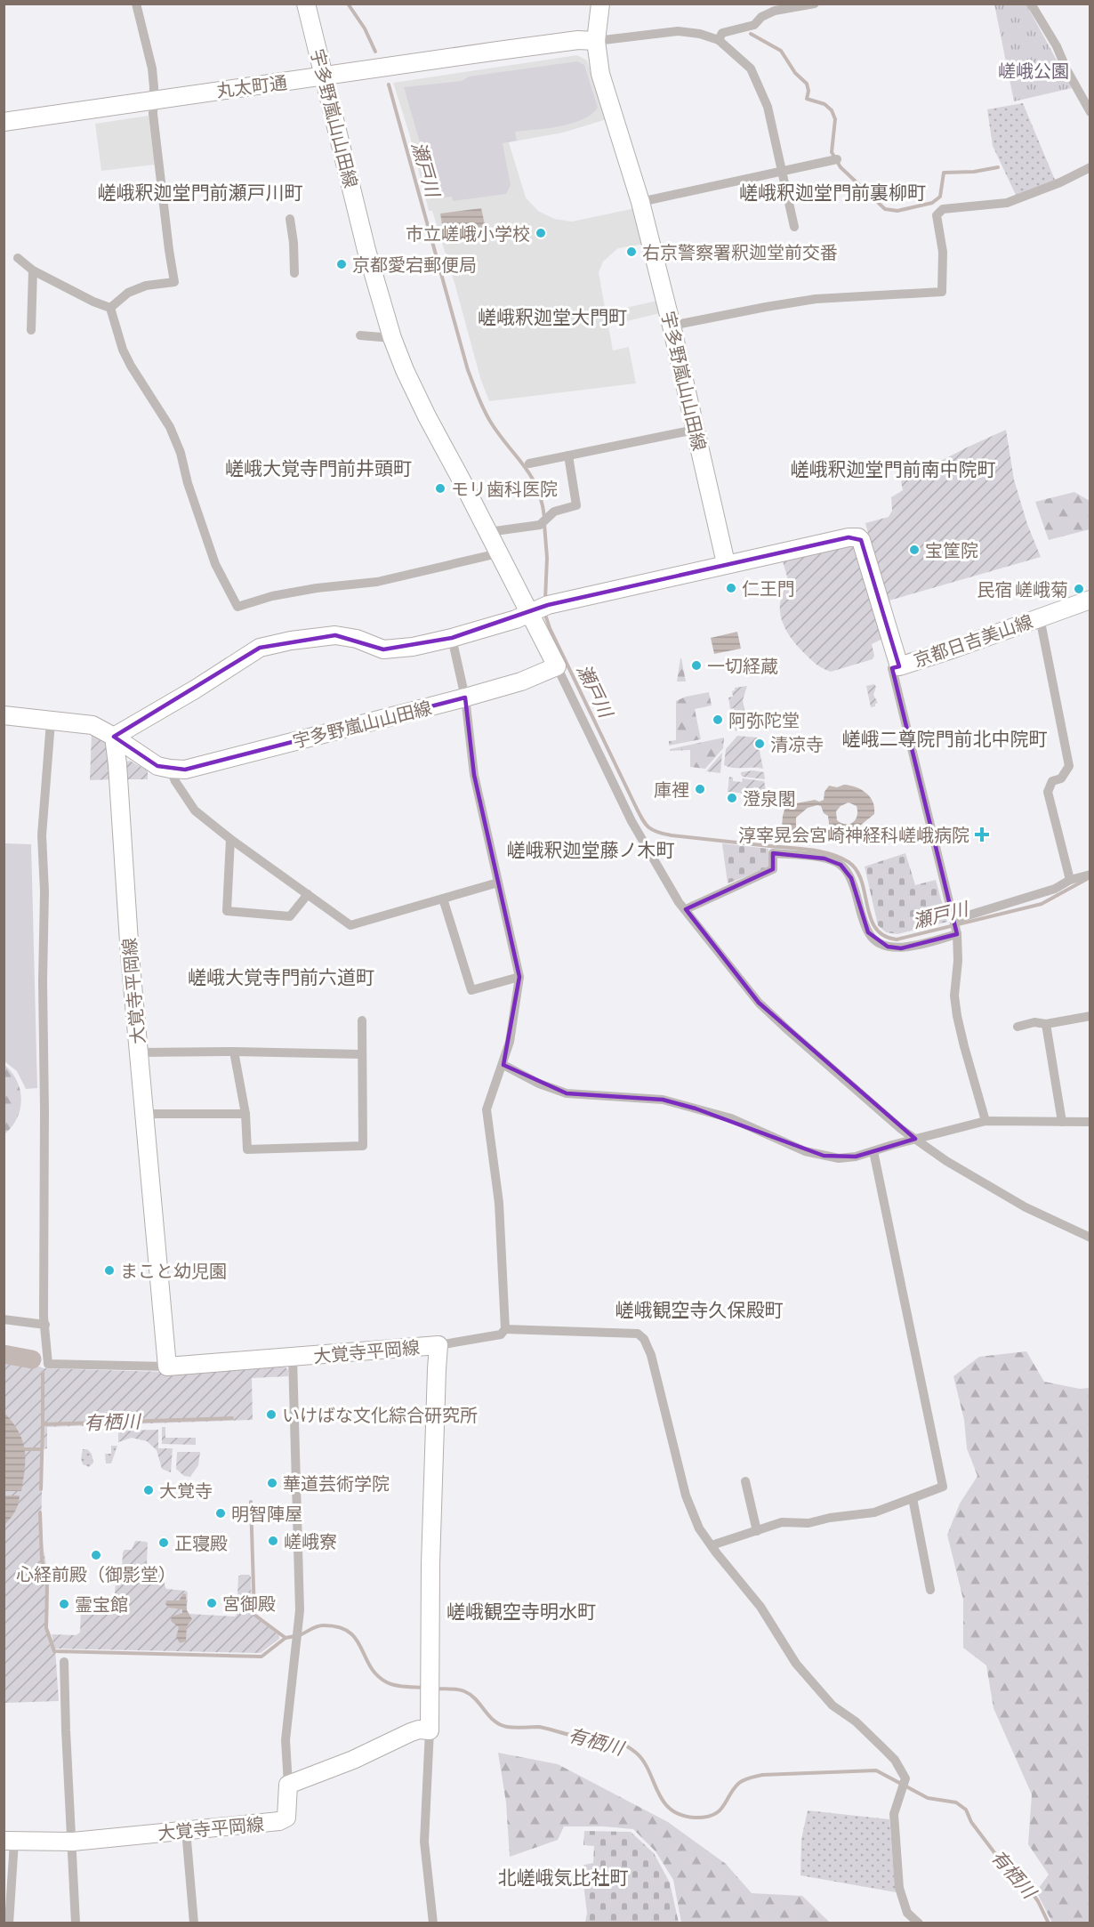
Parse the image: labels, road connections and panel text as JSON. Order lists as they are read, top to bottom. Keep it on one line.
{"streets":{"main road":["丸太町通","宇多野嵐山山田線","京都日吉美山線","大覚寺平岡線"]},"crossings":[["丸太町通","宇多野嵐山山田線"],["宇多野嵐山山田線","京都日吉美山線"],["宇多野嵐山山田線","大覚寺平岡線"]],"districts":["嵯峨釈迦堂門前瀬戸川町","嵯峨釈迦堂門前裏柳町","嵯峨釈迦堂大門町","嵯峨大覚寺門前井頭町","嵯峨釈迦堂門前南中院町","嵯峨二尊院門前北中院町","嵯峨釈迦堂藤ノ木町","嵯峨大覚寺門前六道町","嵯峨観空寺久保殿町","嵯峨観空寺明水町","北嵯峨気比社町"],"water":["瀬戸川","有栖川"],"parks":["嵯峨公園"],"places":{"other":["市立嵯峨小学校","右京警察署釈迦堂前交番","京都愛宕郵便局","モリ歯科医院","宝筐院","仁王門","民宿 嵯峨菊","一切経蔵","阿弥陀堂","清凉寺","庫裡","澄泉閣","まこと幼児園","いけばな文化綜合研究所","華道芸術学院","大覚寺","明智陣屋","嵯峨寮","正寝殿","心経前殿（御影堂）","宮御殿","霊宝館"],"health":["淳宰晃会宮崎神経科嵯峨病院"]}}
